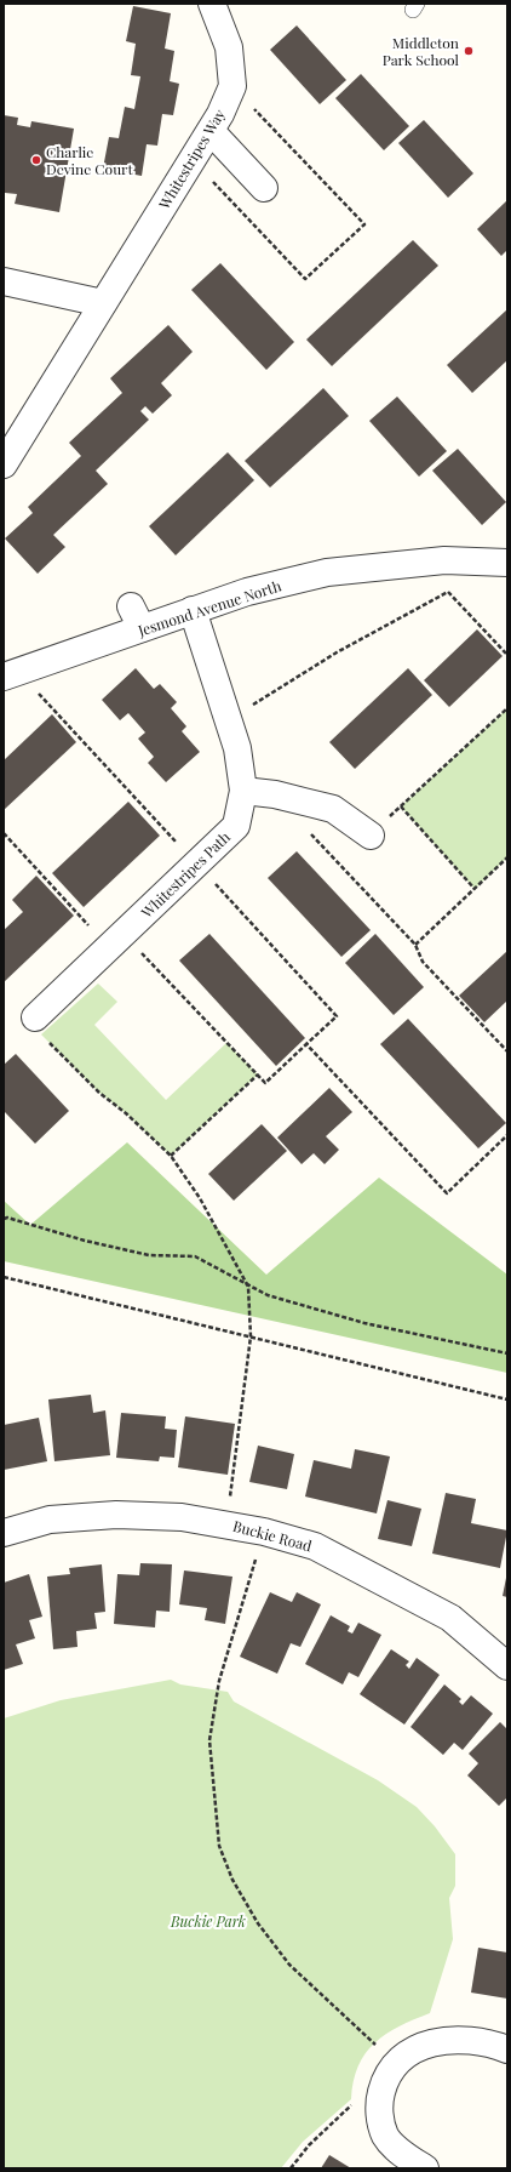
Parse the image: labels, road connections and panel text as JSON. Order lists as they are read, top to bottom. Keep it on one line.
{"streets":{"street":["Whitestripes Way","Jesmond Avenue North","Whitestripes Path","Buckie Road"]},"crossings":[["Jesmond Avenue North","Whitestripes Path"]],"parks":["Buckie Park"],"places":["Middleton Park School","Charlie Devine Court"]}
